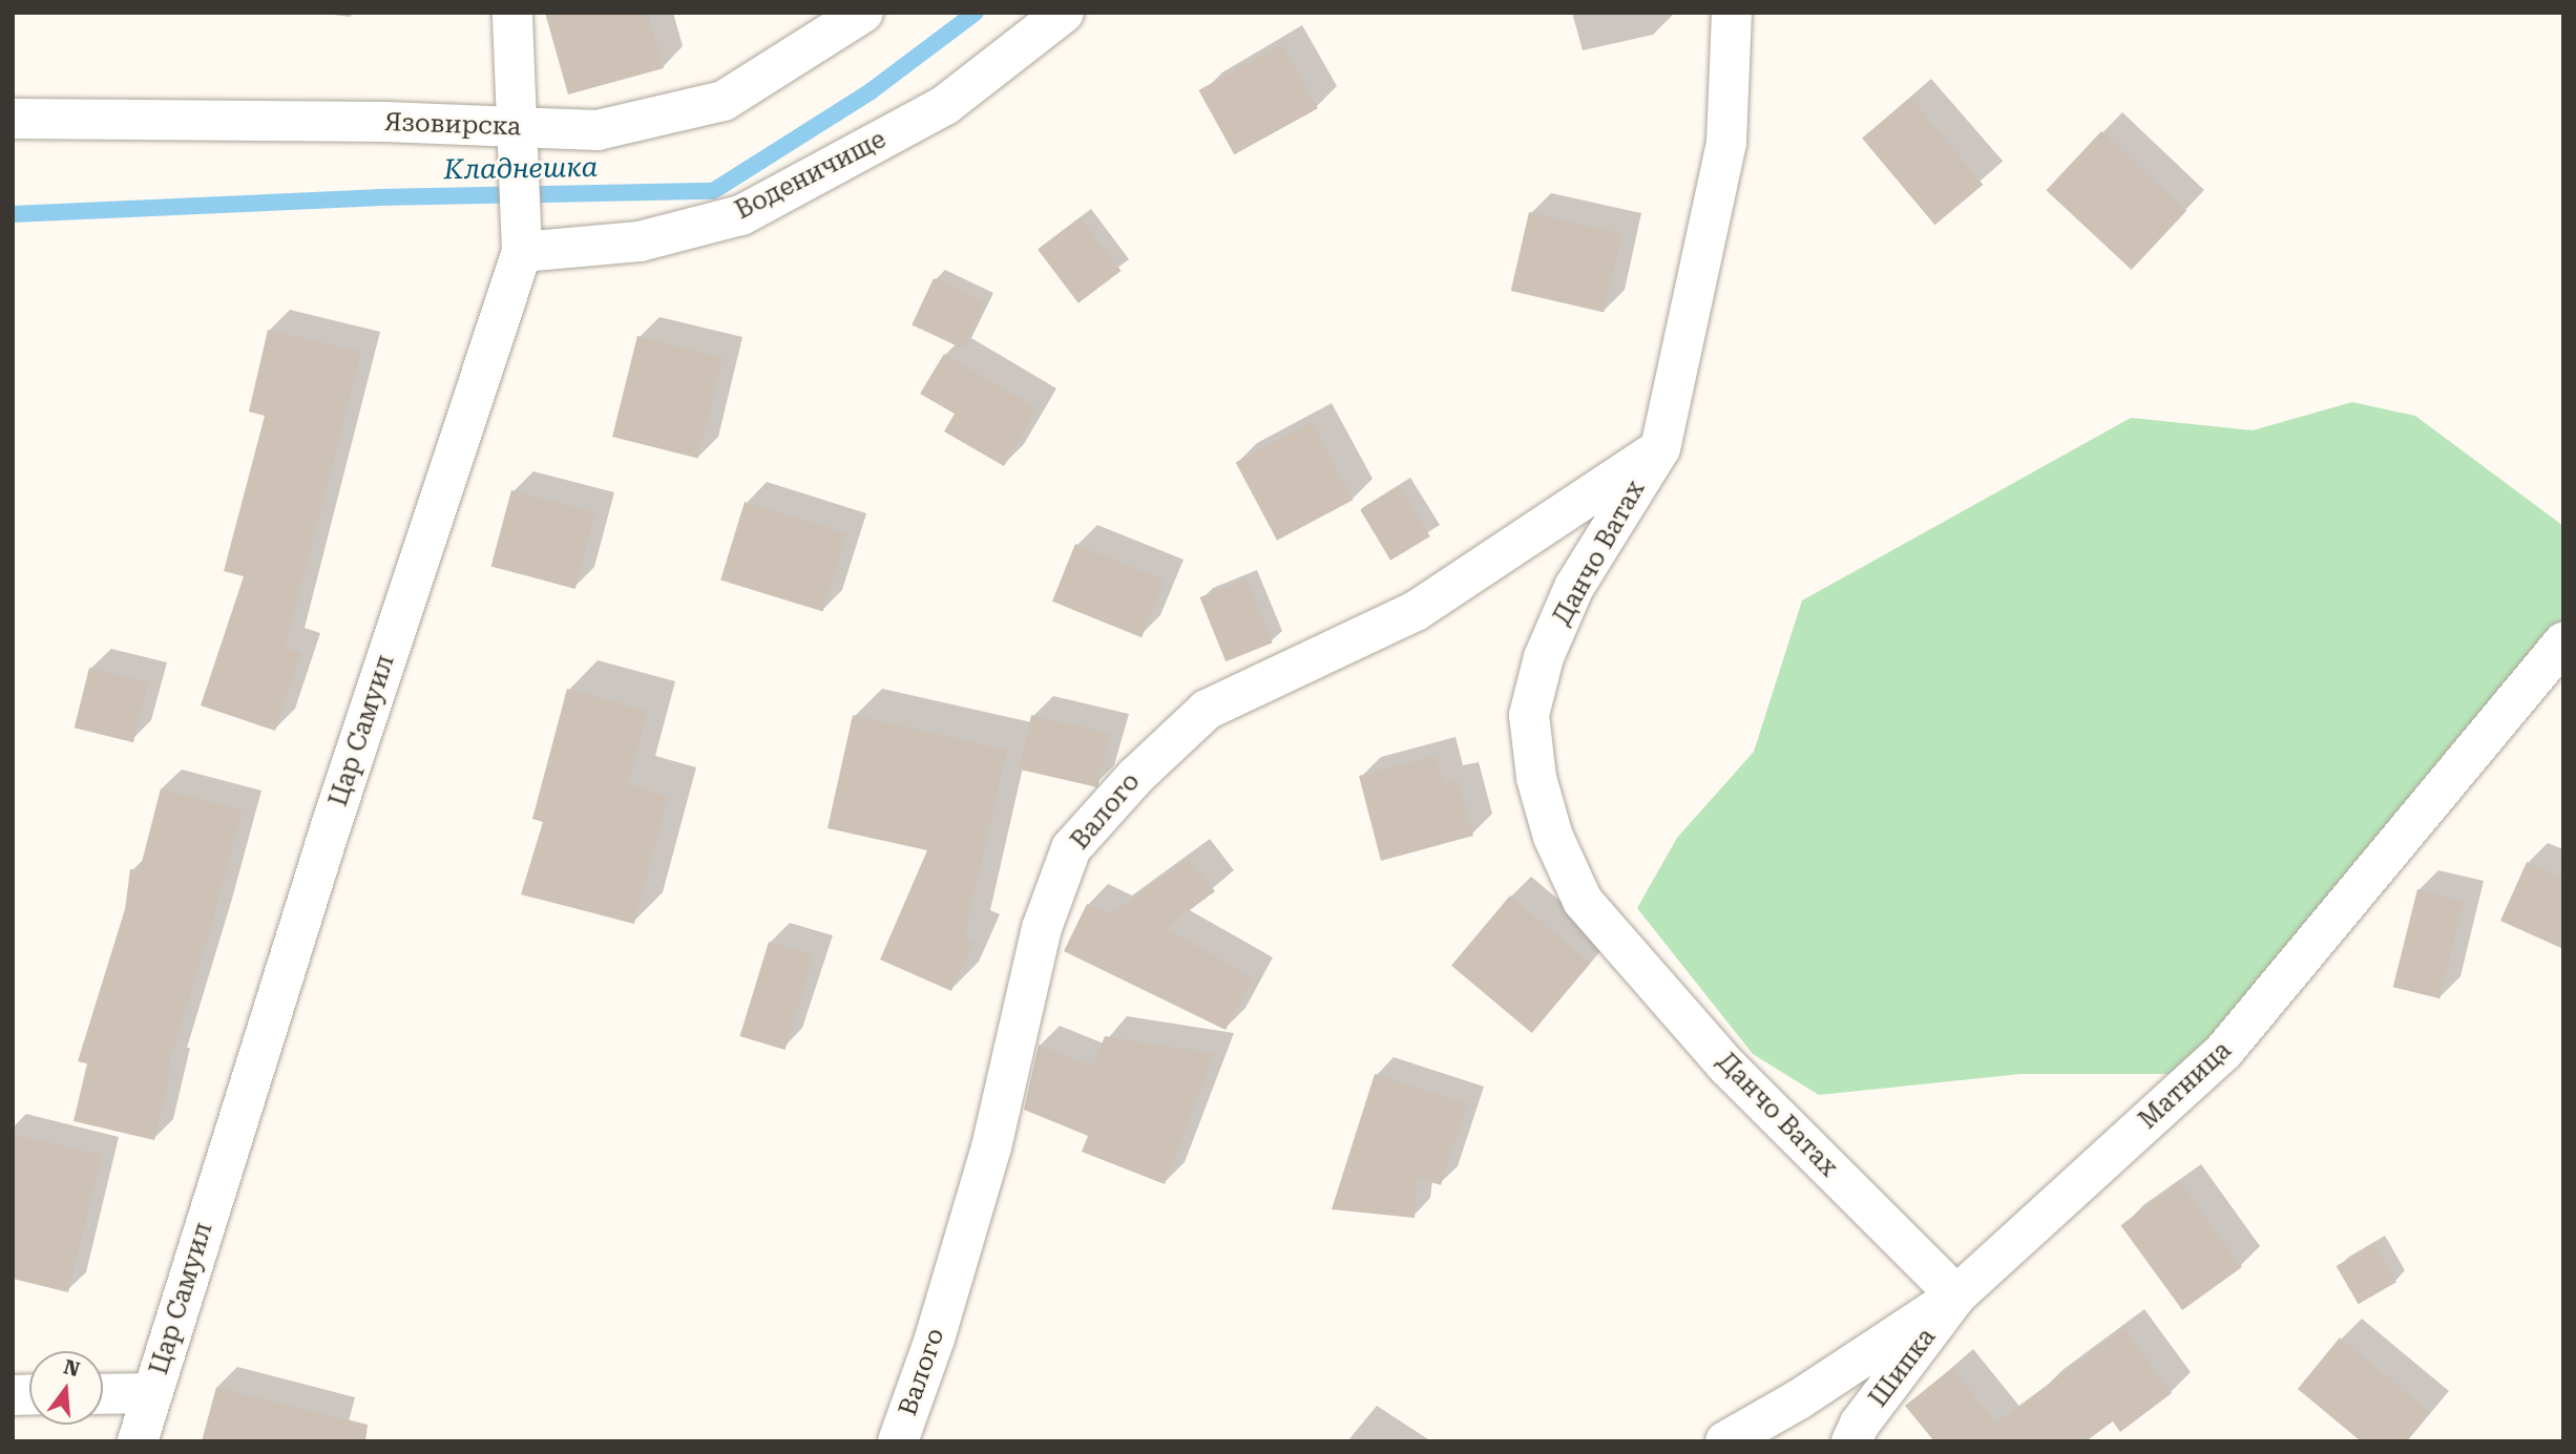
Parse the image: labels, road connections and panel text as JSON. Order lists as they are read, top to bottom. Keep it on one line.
{"streets":{"street":["Язовирска","Воденичище","Данчо Ватах","Цар Самуил","Валого","Матница","Шипка"]},"crossings":[["Язовирска","Цар Самуил"],["Воденичище","Цар Самуил"],["Данчо Ватах","Валого"],["Данчо Ватах","Матница"],["Данчо Ватах","Шипка"],["Матница","Шипка"]],"water":["Кладнешка"],"north":"top"}
